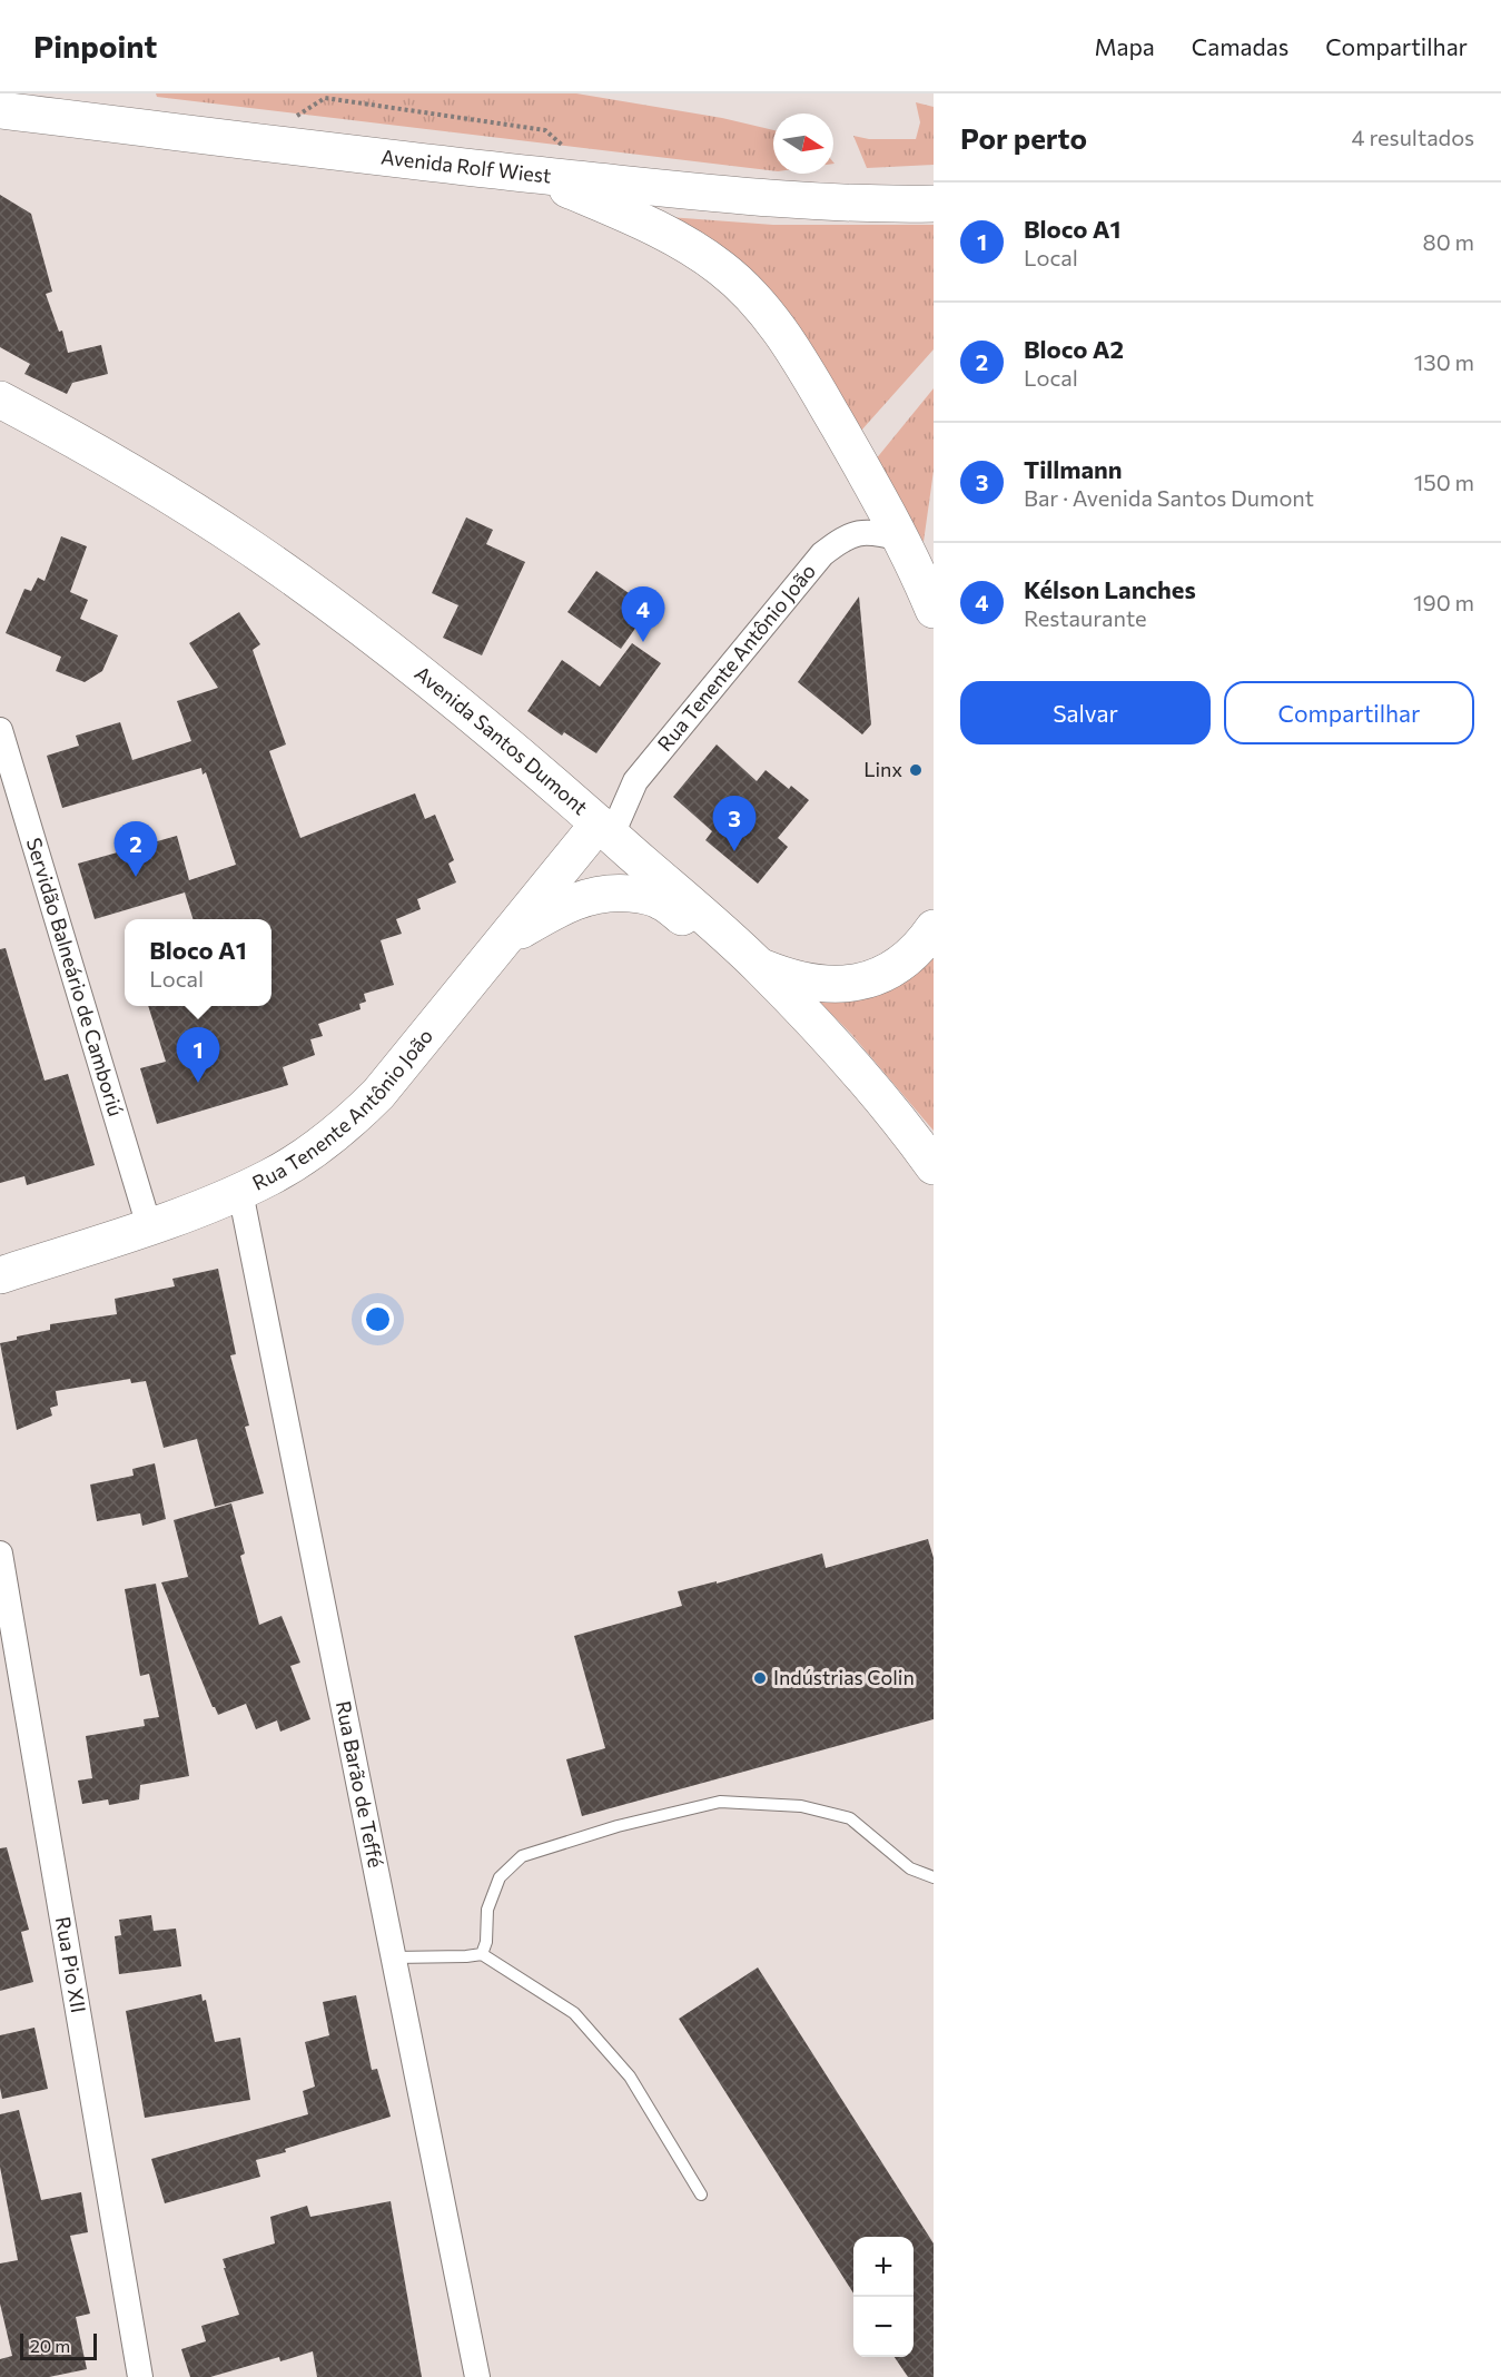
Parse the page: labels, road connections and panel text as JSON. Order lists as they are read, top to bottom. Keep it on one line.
{"streets":{"main road":["Avenida Rolf Wiest","Rua Tenente Antônio João","Avenida Santos Dumont"],"street":["Servidão Balneário de Camboriú","Rua Barão de Teffé","Rua Pio XII"]},"crossings":[["Rua Tenente Antônio João","Avenida Santos Dumont"],["Rua Tenente Antônio João","Servidão Balneário de Camboriú"],["Rua Tenente Antônio João","Rua Barão de Teffé"]],"places":["Linx","Indústrias Colin"],"scale_bar":"20 m","north":"right","page":{"header":"Pinpoint","nav":["Mapa","Camadas","Compartilhar"],"heading":["Por perto","4 resultados"],"list":[{"mark":"1","name":"Bloco A1","note":"Local","value":"80 m"},{"mark":"2","name":"Bloco A2","note":"Local","value":"130 m"},{"mark":"3","name":"Tillmann","note":"Bar · Avenida Santos Dumont","value":"150 m"},{"mark":"4","name":"Kélson Lanches","note":"Restaurante","value":"190 m"}],"pins":["4","3","2","1"],"buttons":["Salvar","Compartilhar"],"popup":["Bloco A1","Local"],"map_buttons":["+","−"],"scale":"20 m"}}
